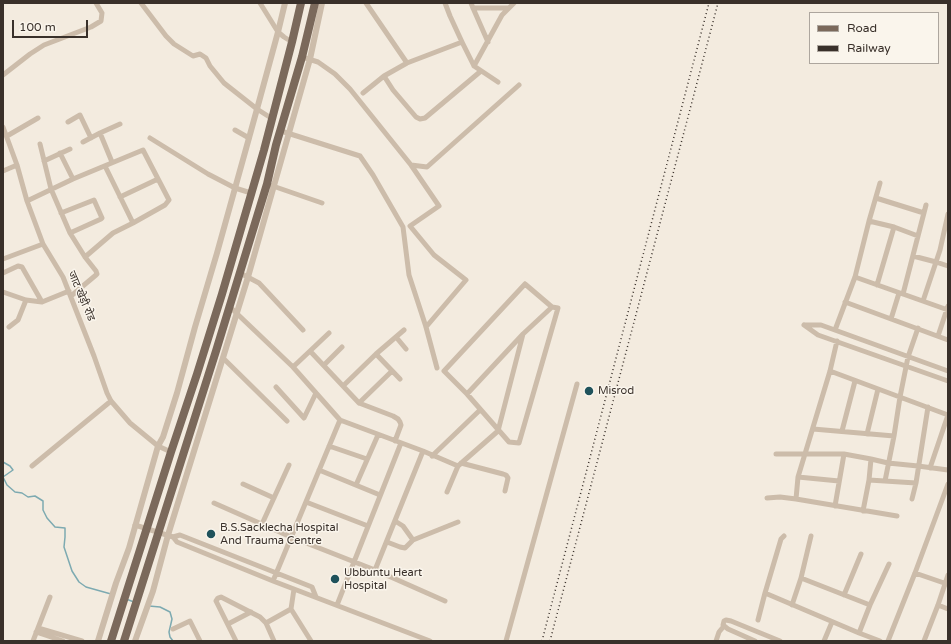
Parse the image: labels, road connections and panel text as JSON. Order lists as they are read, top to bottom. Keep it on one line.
{"streets":{"street":["जाट खेड़ी रोड"]},"places":["Misrod","B.S.Sacklecha Hospital And Trauma Centre","Ubbuntu Heart Hospital"],"legend":["Road","Railway"],"scale_bar":"100 m"}
